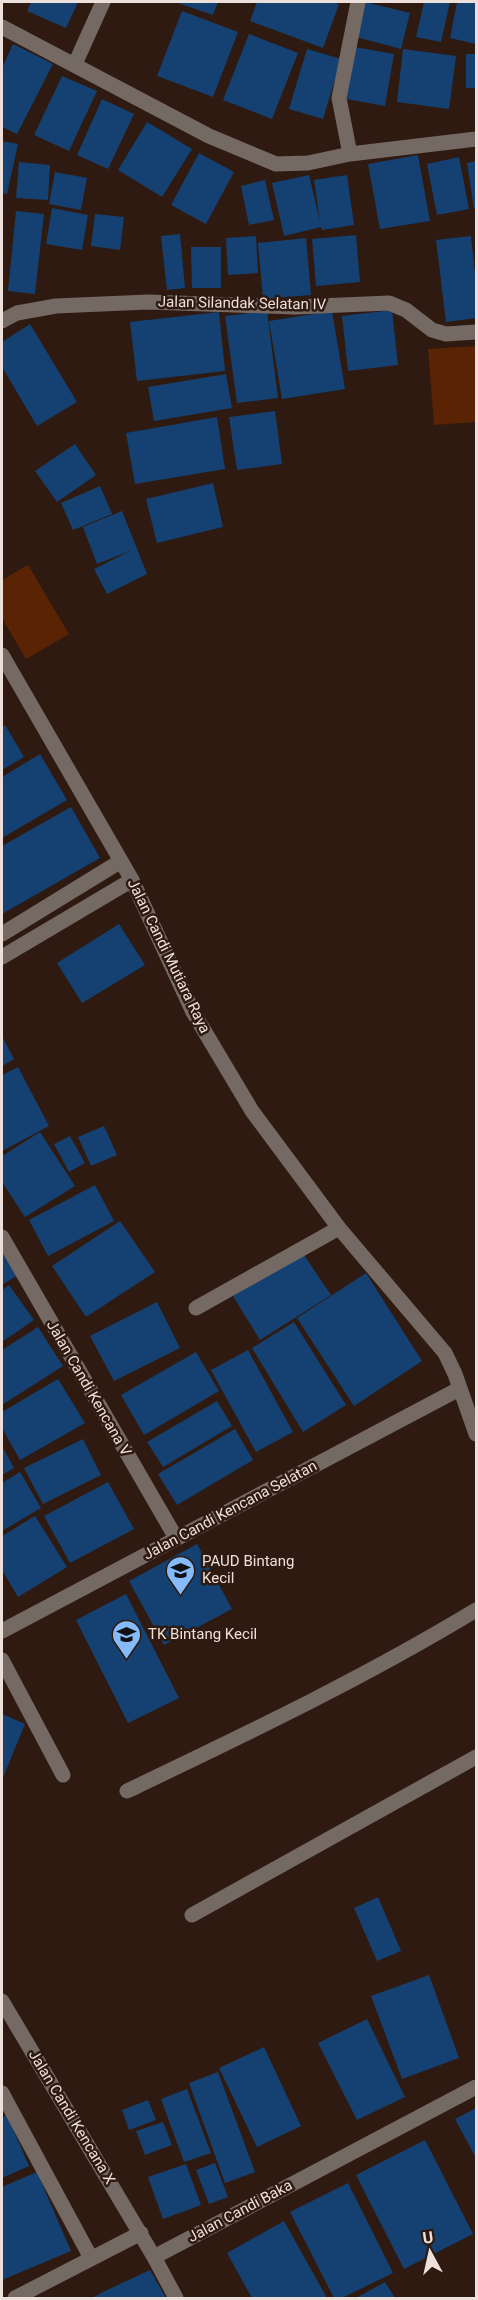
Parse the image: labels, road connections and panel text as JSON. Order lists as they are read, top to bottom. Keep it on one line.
{"streets":{"street":["Jalan Silandak Selatan IV","Jalan Candi Mutiara Raya","Jalan Candi Kencana V","Jalan Candi Kencana Selatan","Jalan Candi Kencana X","Jalan Candi Baka"]},"crossings":[["Jalan Candi Mutiara Raya","Jalan Candi Kencana Selatan"],["Jalan Candi Kencana V","Jalan Candi Kencana Selatan"]],"places":{"school or university":["PAUD Bintang Kecil","TK Bintang Kecil"]},"north":"top"}
